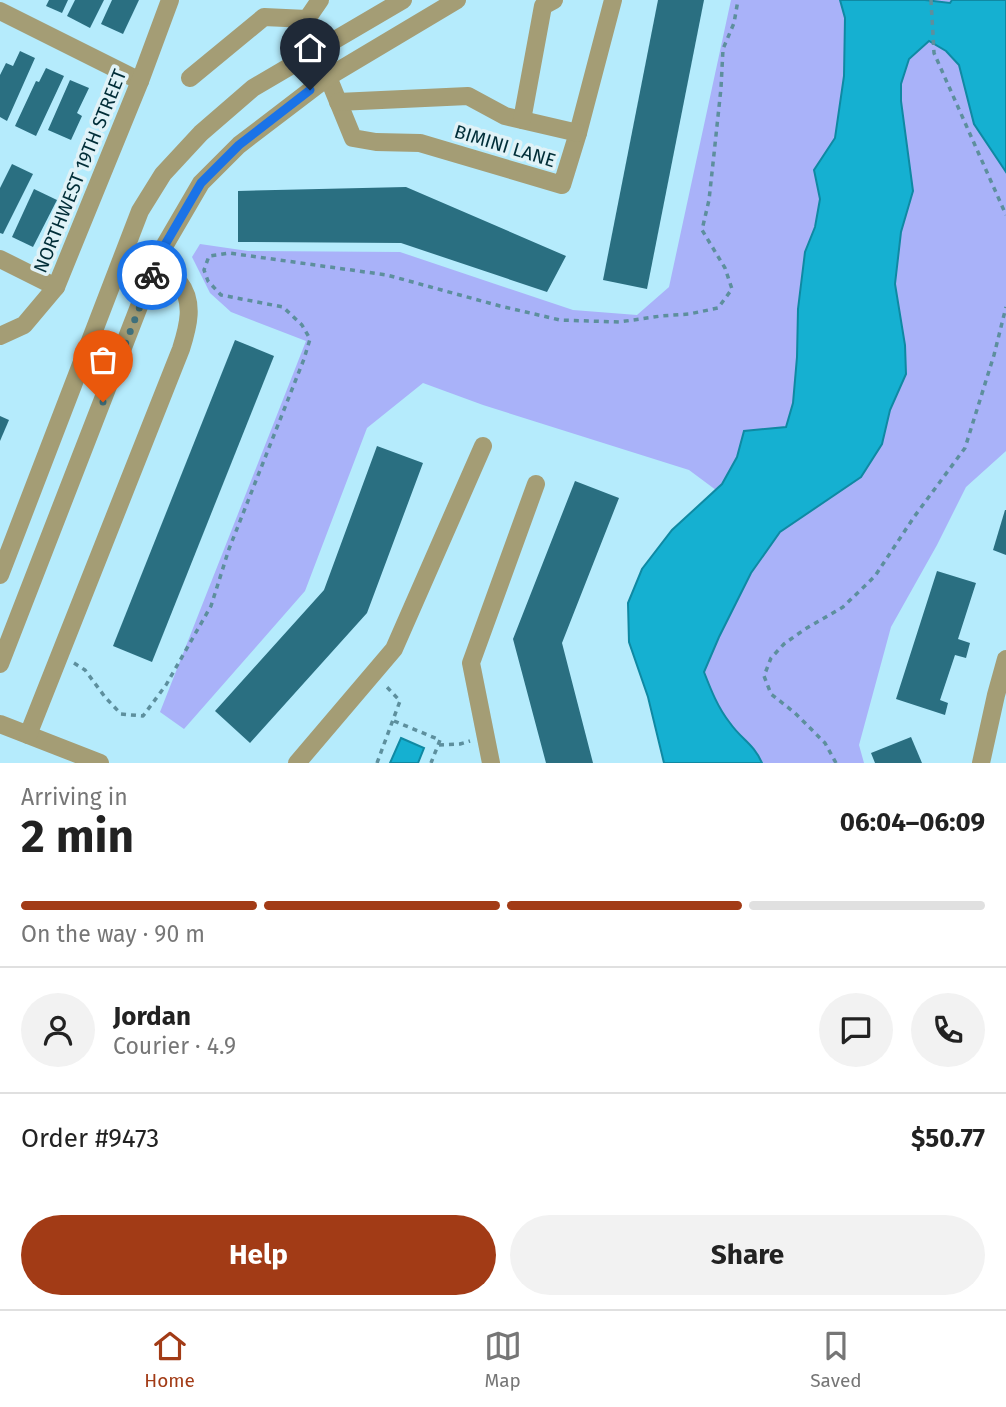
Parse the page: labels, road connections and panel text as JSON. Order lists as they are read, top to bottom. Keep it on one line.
{"streets":{"street":["BIMINI LANE","NORTHWEST 19TH STREET"]},"page":{"heading":["2 min","Arriving in","06:04–06:09"],"panel":["Jordan","Courier · 4.9","Order #9473","$50.77"],"bar":"On the way · 90 m","buttons":["Help","Share"],"tabs":["Home","Map","Saved"]}}
